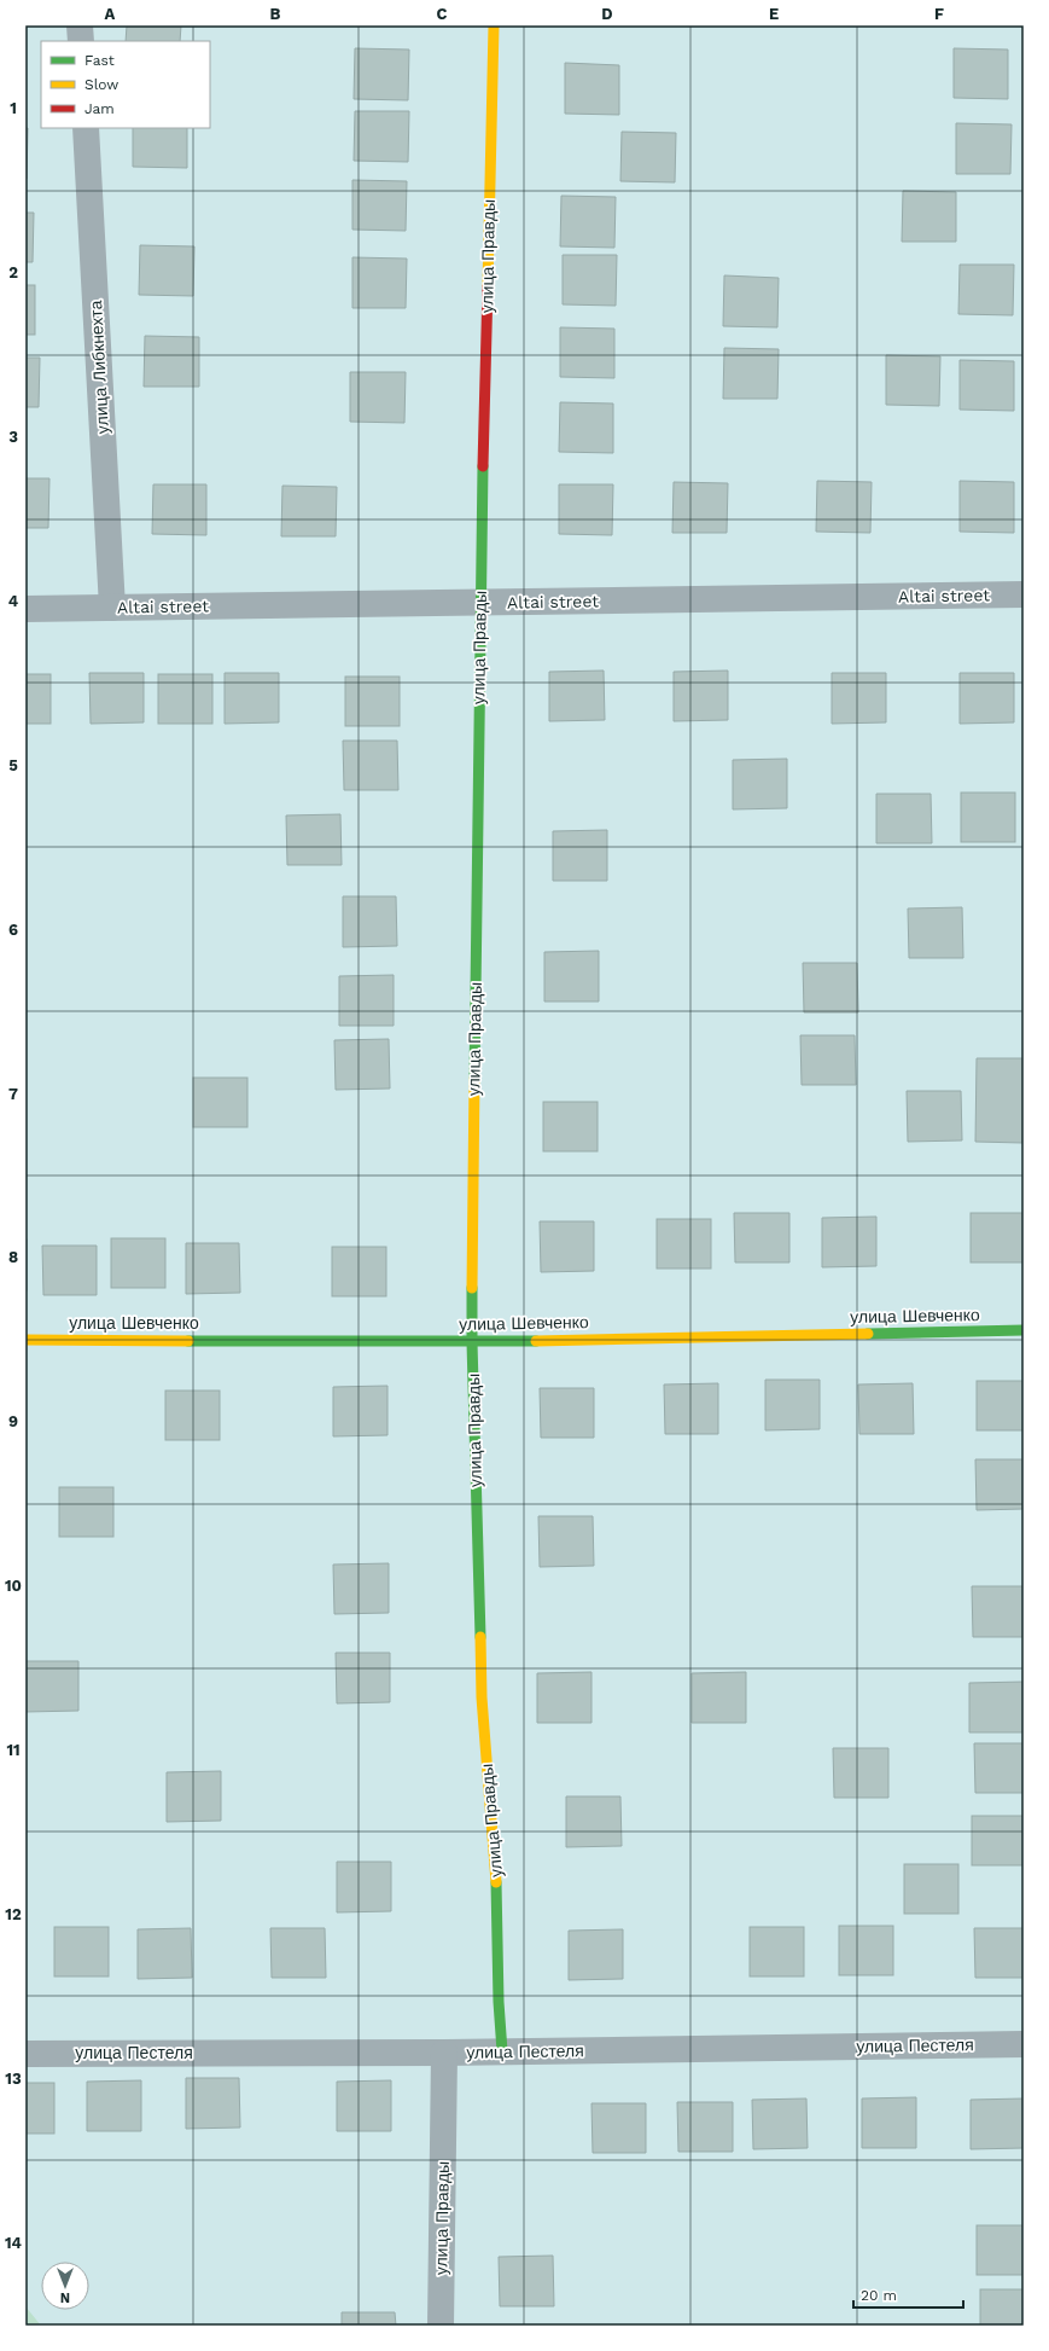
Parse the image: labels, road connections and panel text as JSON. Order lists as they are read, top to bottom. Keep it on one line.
{"streets":{"street":["улица Правды","улица Либкнехта","Altai street","улица Шевченко","улица Пестеля"]},"crossings":[["улица Правды","Altai street"],["улица Правды","улица Шевченко"],["улица Правды","улица Пестеля"],["улица Либкнехта","Altai street"]],"legend":["Fast","Slow","Jam"],"scale_bar":"20 m","north":"bottom","grid":{"columns":["A","B","C","D","E","F"],"rows":["1","2","3","4","5","6","7","8","9","10","11","12","13","14"]}}
